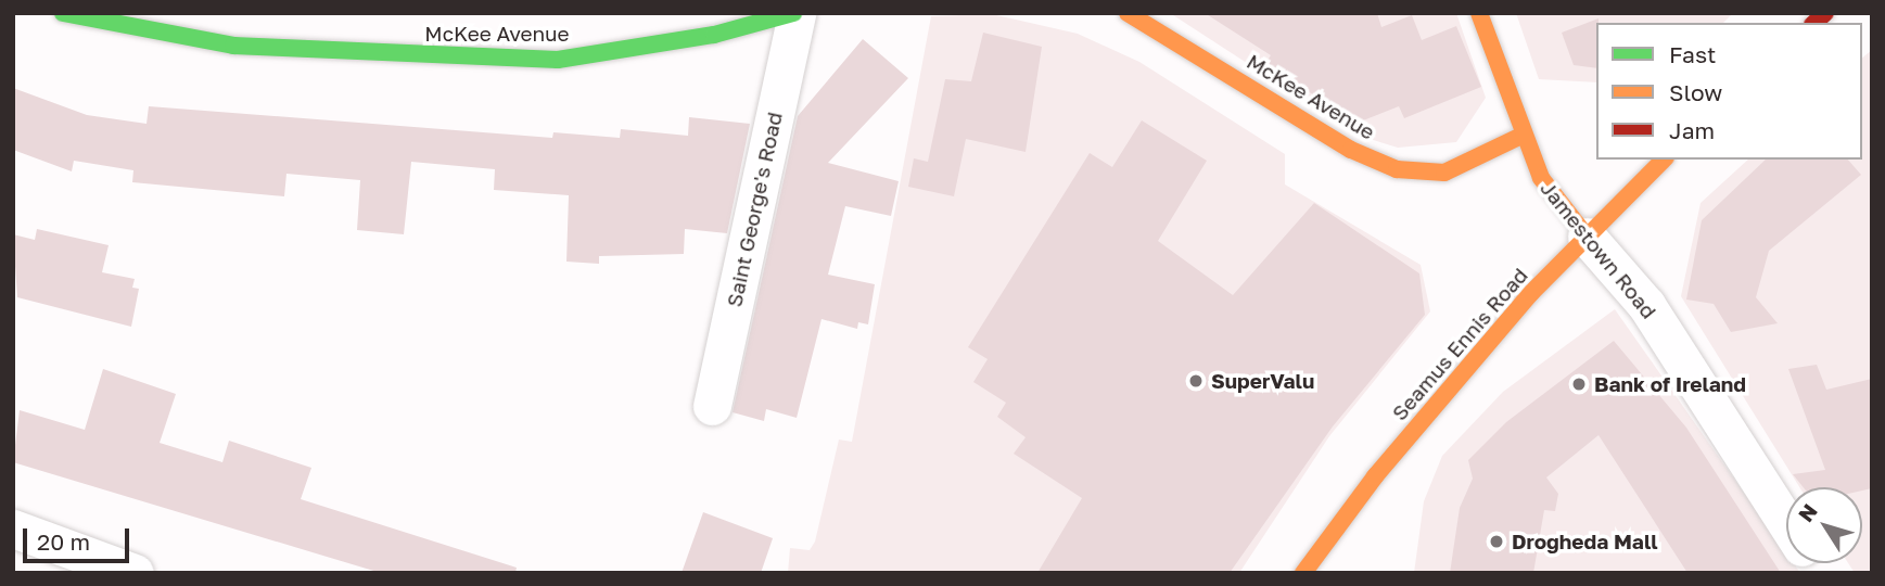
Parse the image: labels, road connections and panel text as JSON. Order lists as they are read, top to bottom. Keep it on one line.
{"streets":{"street":["McKee Avenue","Saint George's Road","Jamestown Road","Seamus Ennis Road"]},"crossings":[["McKee Avenue","Saint George's Road"],["McKee Avenue","Jamestown Road"],["Jamestown Road","Seamus Ennis Road"]],"places":["SuperValu","Bank of Ireland","Drogheda Mall"],"legend":["Fast","Slow","Jam"],"scale_bar":"20 m","north":"top left"}
